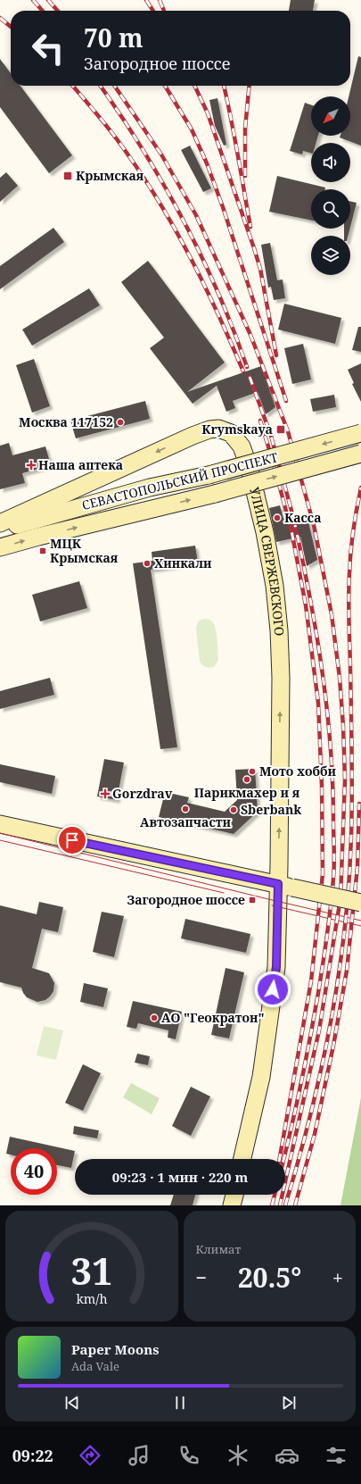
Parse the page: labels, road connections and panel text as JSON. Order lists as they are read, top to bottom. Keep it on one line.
{"streets":{"main road":["СЕВАСТОПОЛЬСКИЙ ПРОСПЕКТ","УЛИЦА СВЕРЖЕВСКОГО"]},"places":{"transit":["Крымская","Krymskaya","МЦК Крымская","Загородное шоссе"],"other":["Москва 117152","Касса","Хинкали","Мото хобби","Парикмахер и я","Автозапчасти","Sberbank","АО \"Геократон\""],"health":["Наша аптека","Gorzdrav"]},"north":"bottom left","page":{"turn":["70 m","Загородное шоссе"],"limit":"40","trip":"09:23 · 1 мин · 220 m","tile":"Климат","heat":["−","20.5°","+"],"song":["Paper Moons","Ada Vale"],"tabs":"09:22","gauge":["31","km/h"]}}
